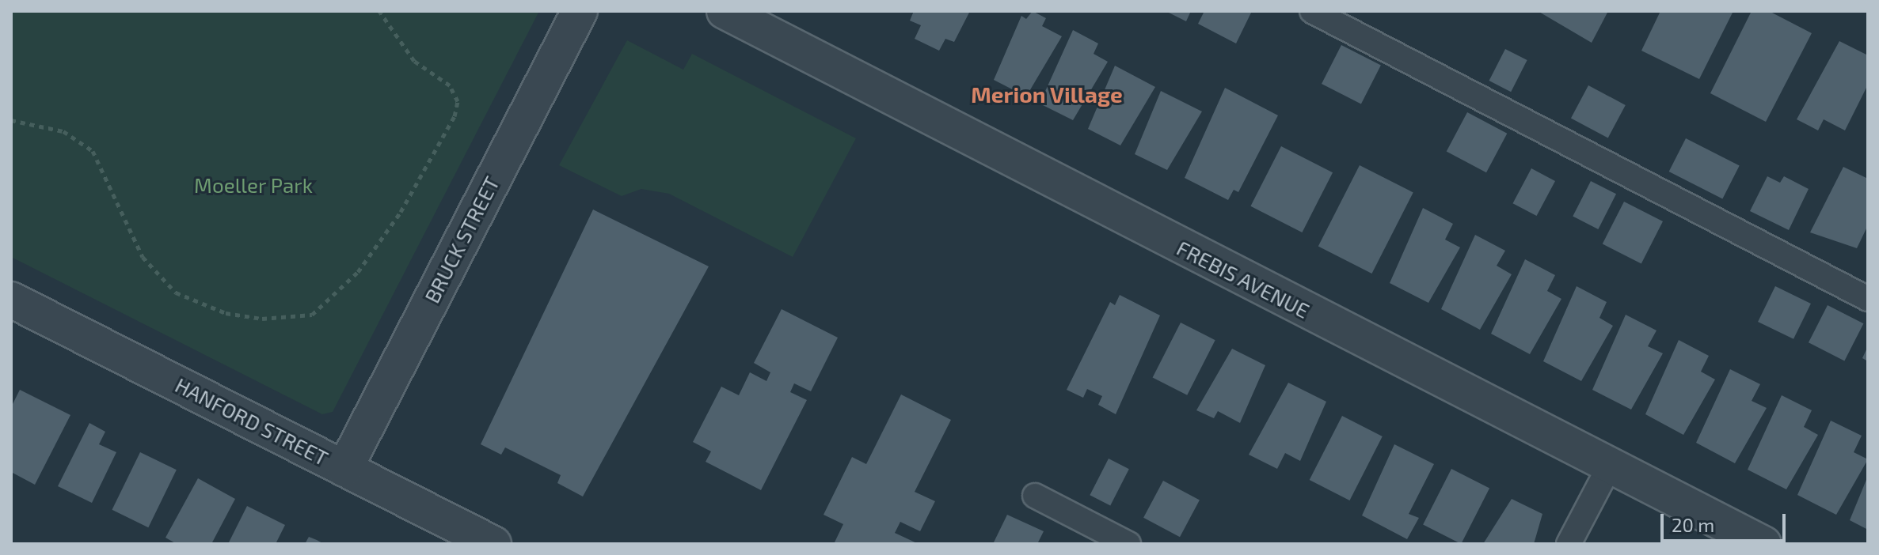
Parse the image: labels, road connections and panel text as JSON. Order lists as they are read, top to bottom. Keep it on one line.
{"streets":{"street":["BRUCK STREET","FREBIS AVENUE","HANFORD STREET"]},"crossings":[["BRUCK STREET","HANFORD STREET"]],"districts":["Merion Village"],"parks":["Moeller Park"],"scale_bar":"20 m"}
